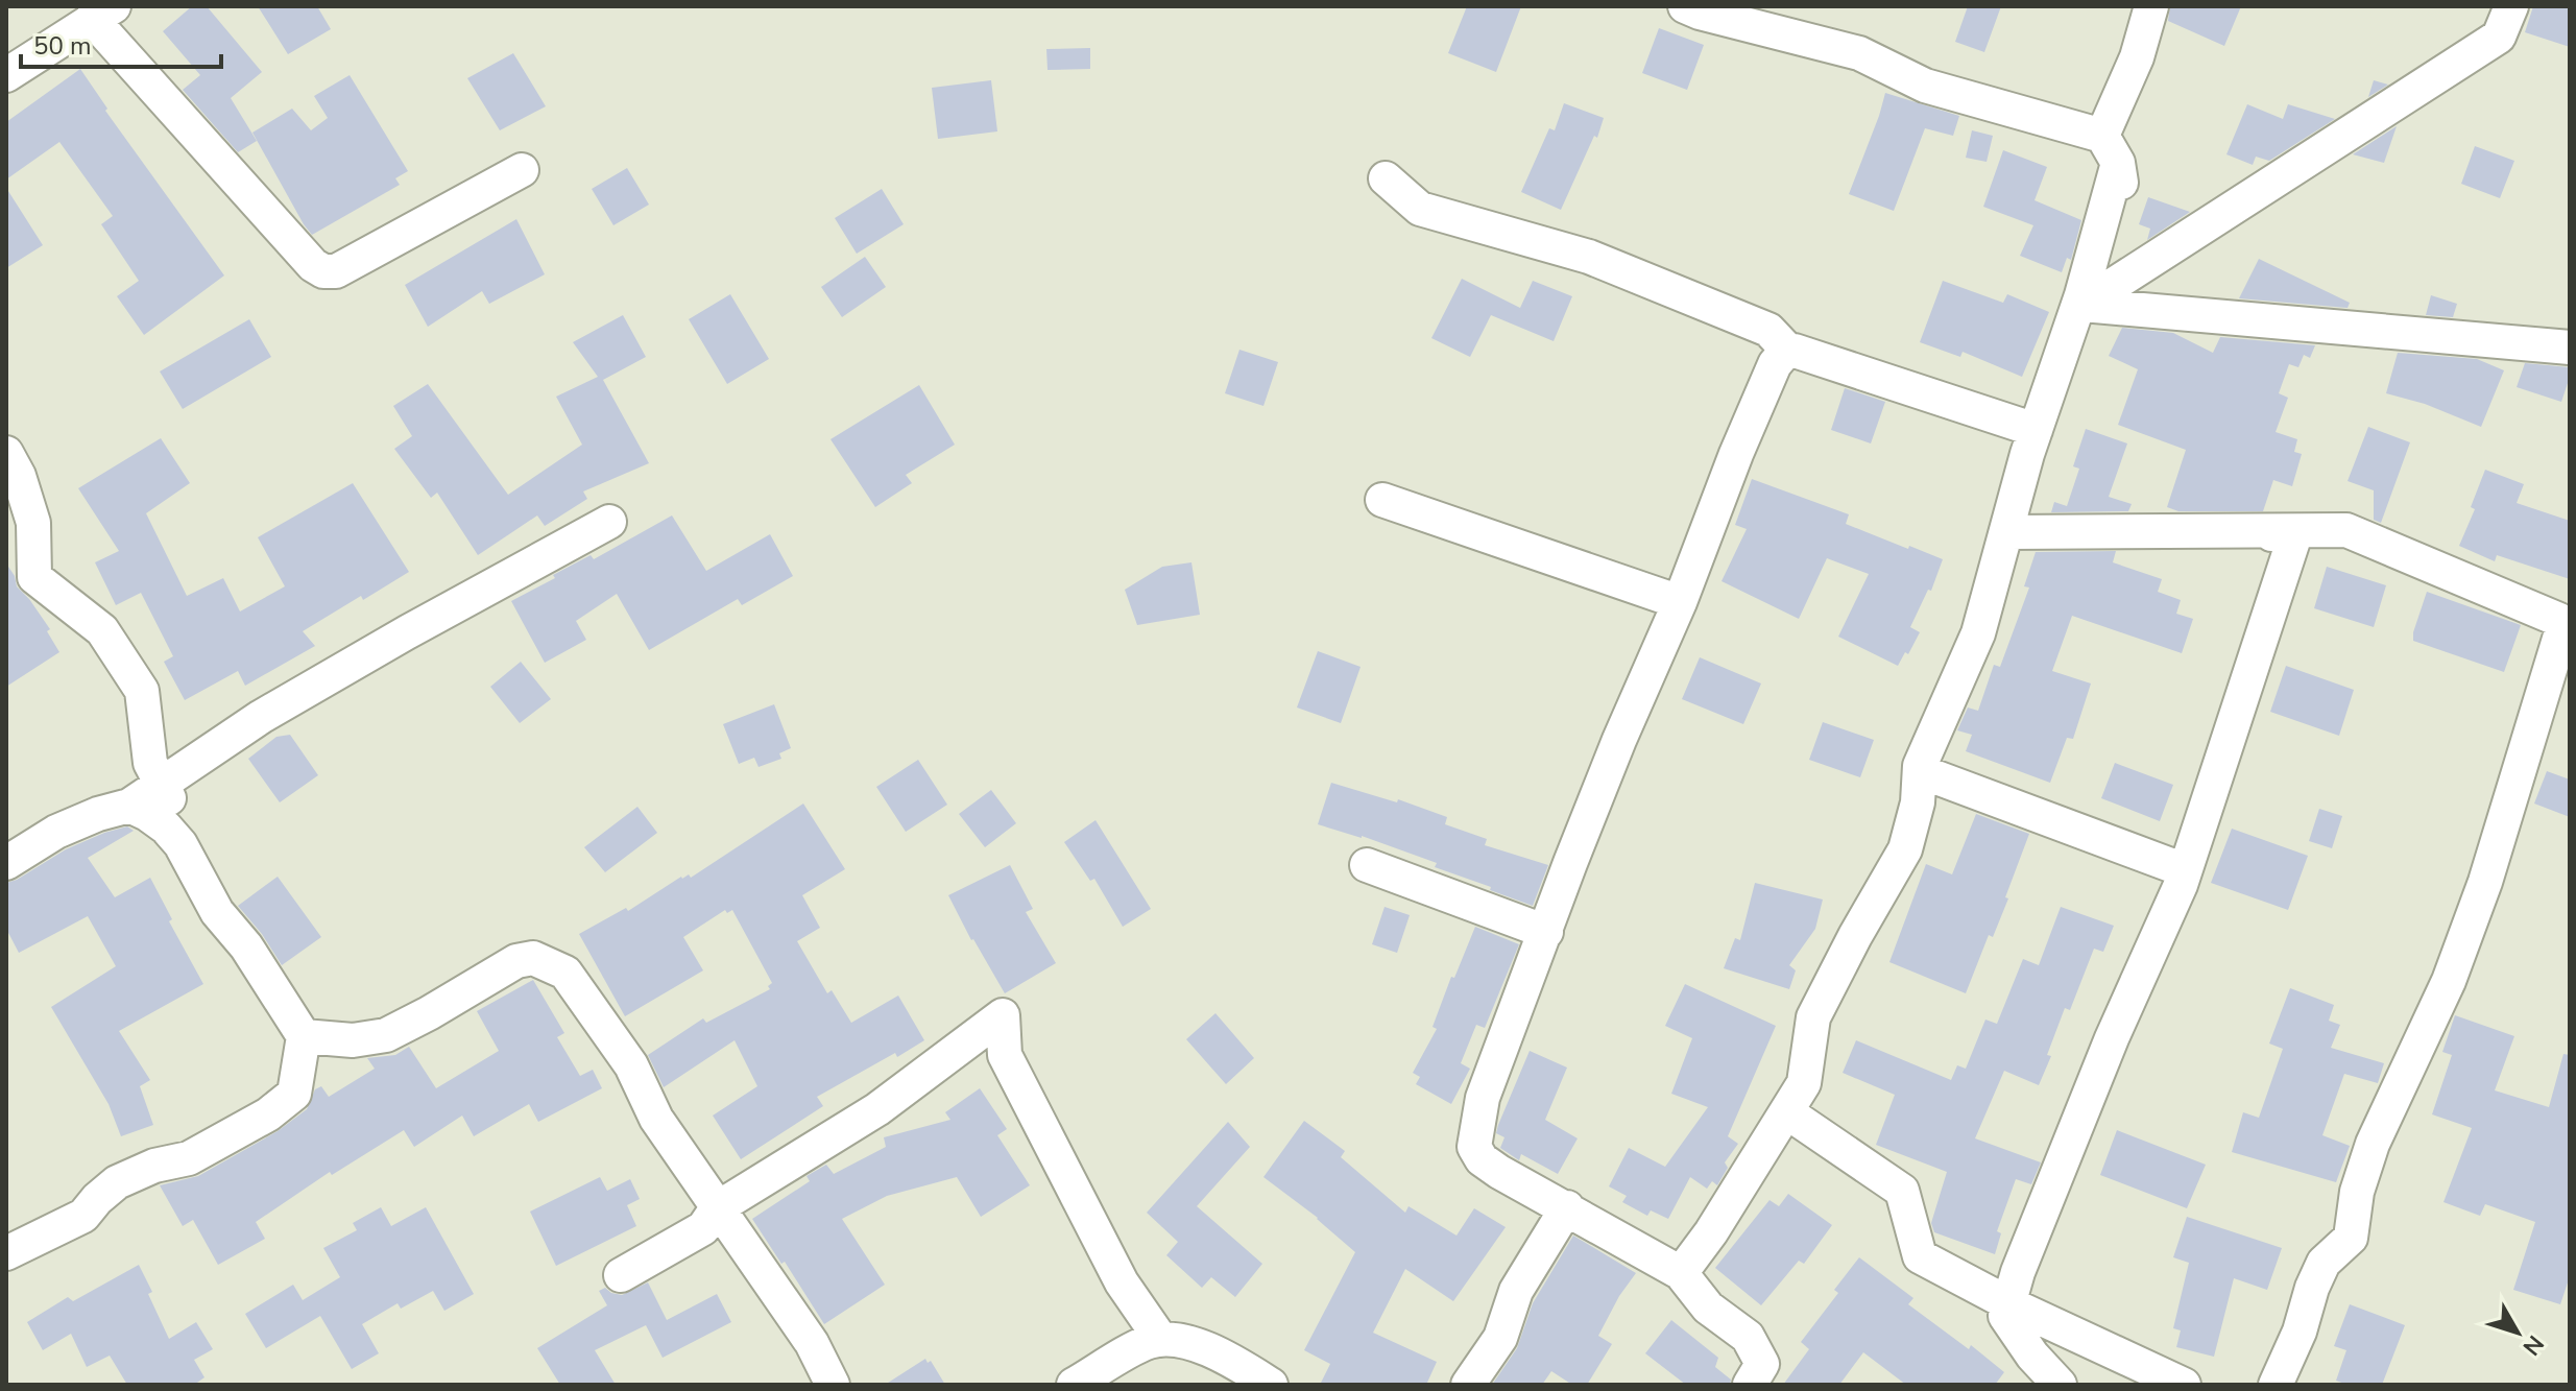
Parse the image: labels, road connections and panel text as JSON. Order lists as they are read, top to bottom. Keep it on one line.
{"scale_bar":"50 m","north":"bottom right"}
